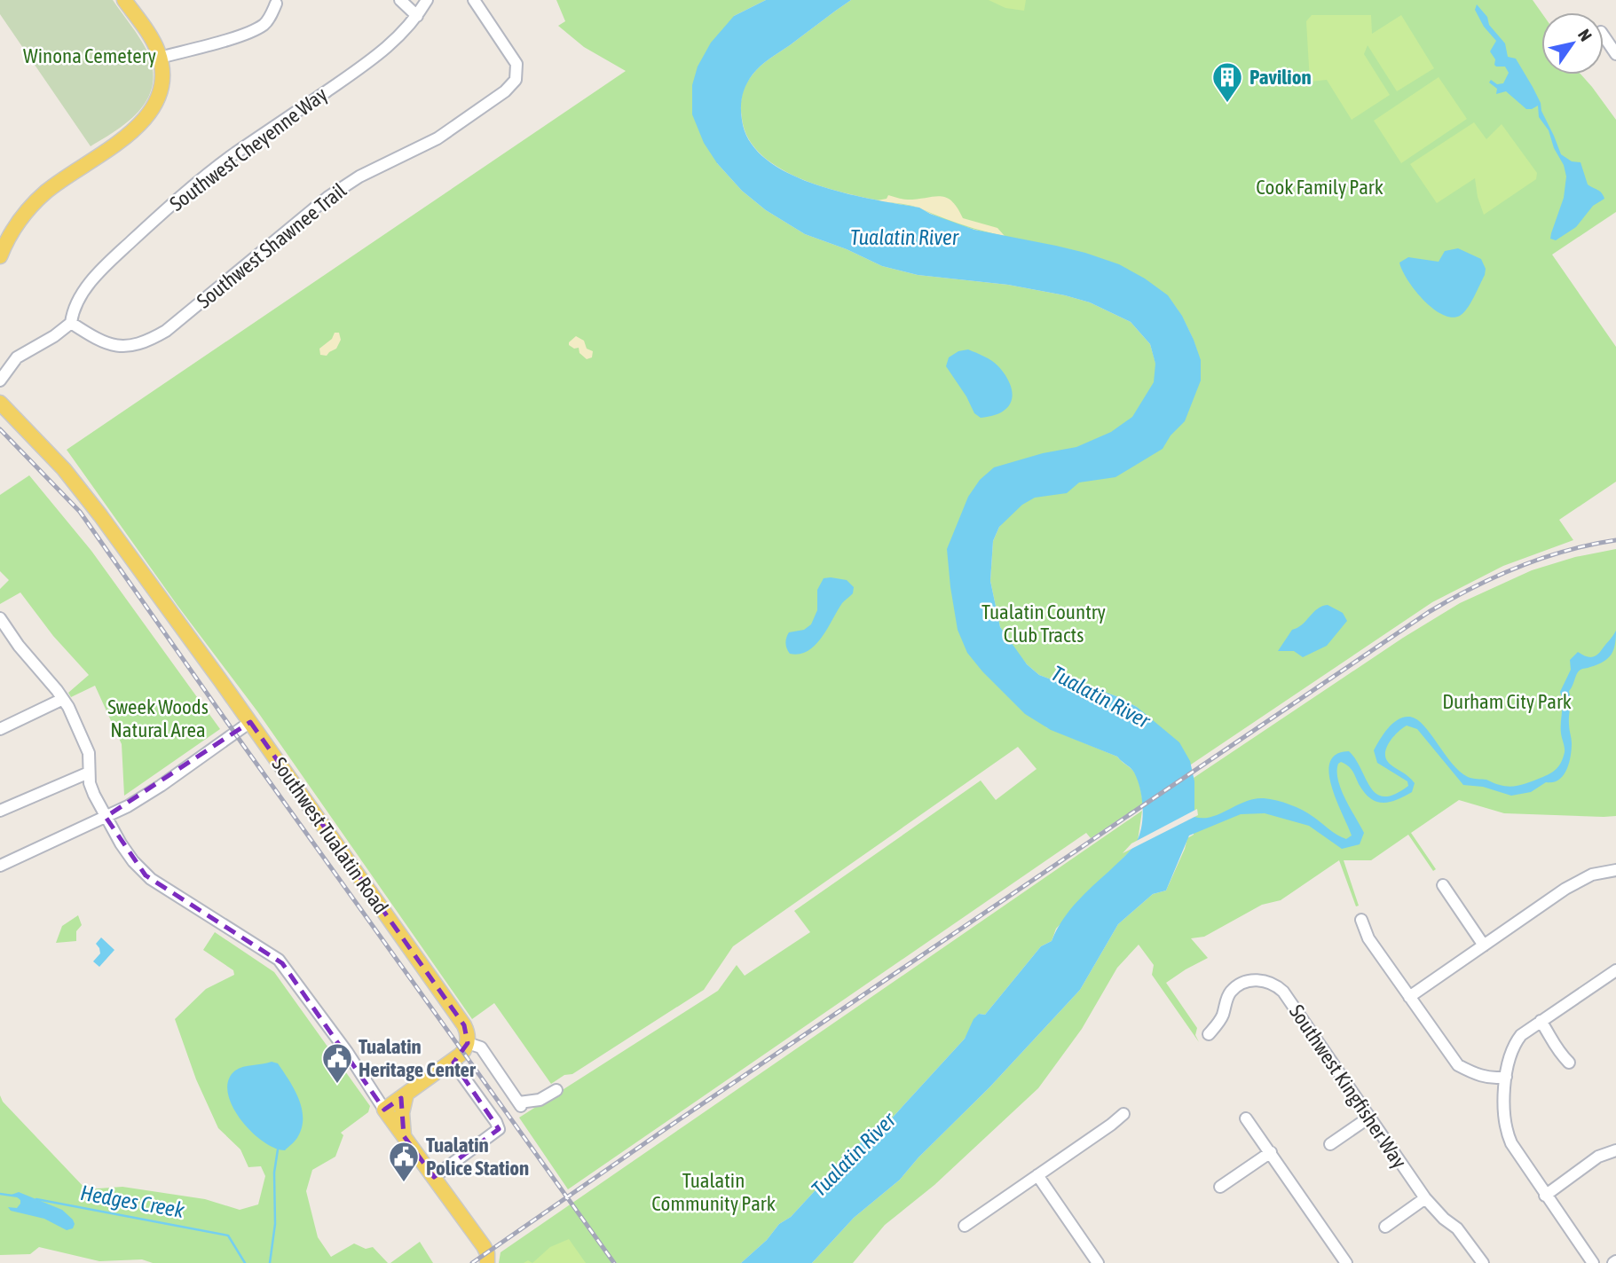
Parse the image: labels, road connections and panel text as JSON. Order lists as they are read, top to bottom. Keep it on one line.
{"streets":{"main road":["Southwest Tualatin Road"],"street":["Southwest Cheyenne Way","Southwest Shawnee Trail","Southwest Kingfisher Way"]},"crossings":[["Southwest Cheyenne Way","Southwest Shawnee Trail"]],"water":["Tualatin River","Hedges Creek"],"parks":["Winona Cemetery","Cook Family Park","Tualatin Country Club Tracts","Durham City Park","Sweek Woods Natural Area","Tualatin Community Park"],"places":{"building":["Pavilion"],"public building":["Tualatin Heritage Center","Tualatin Police Station"]},"north":"top right"}
